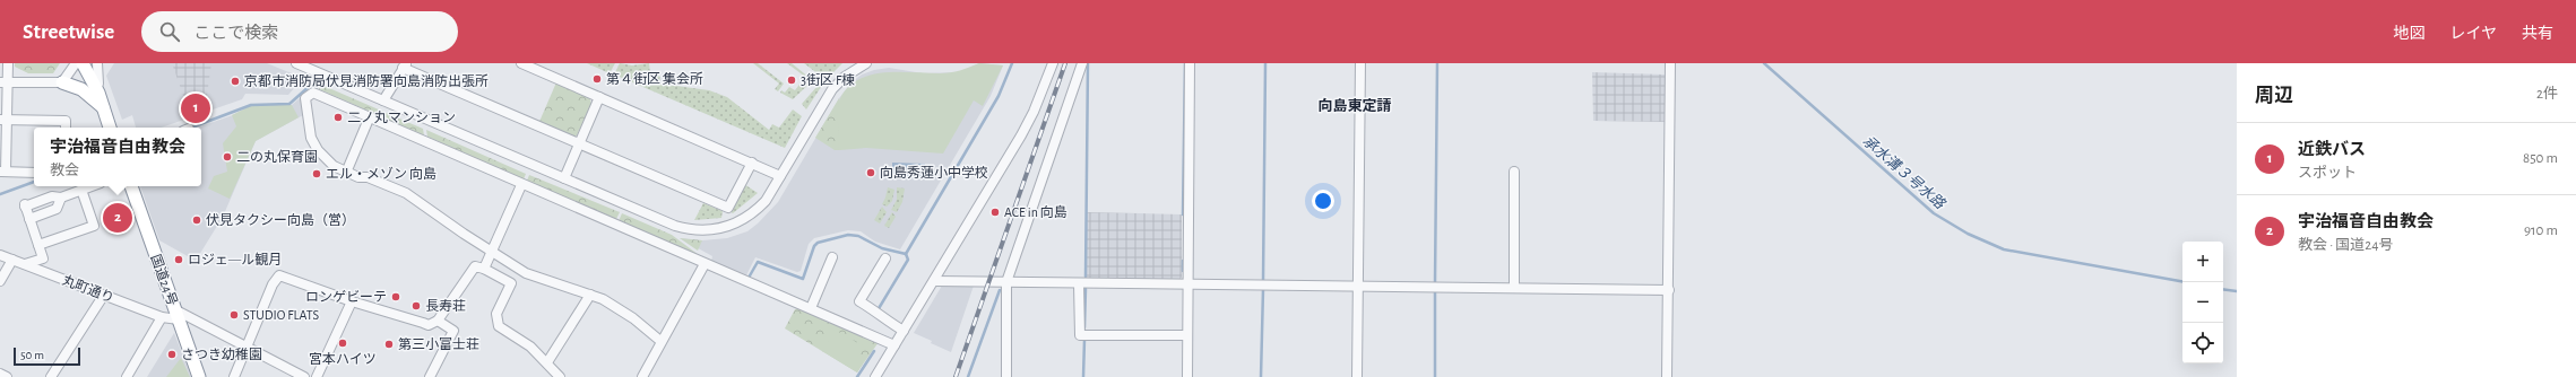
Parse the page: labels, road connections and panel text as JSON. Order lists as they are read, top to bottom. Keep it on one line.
{"streets":{"highway":["国道24号"],"street":["丸町通り"]},"crossings":[["国道24号","丸町通り"]],"districts":["向島東定請"],"water":["承水溝３号水路"],"places":["第４街区 集会所","3街区 F棟","京都市消防局伏見消防署向島消防出張所","二ノ丸マンション","二の丸保育園","向島秀蓮小中学校","エル・メゾン 向島","ACE in 向島","伏見タクシー向島（営）","ロジェ―ル観月","ロンゲビーテ","長寿荘","STUDIO FLATS","宮本ハイツ","第三小富士荘","さつき幼稚園"],"scale_bar":"50 m","page":{"header":"Streetwise","search":"ここで検索","nav":["地図","レイヤ","共有"],"heading":["周辺","2件"],"pins":["1","2"],"list":[{"mark":"1","name":"近鉄バス","note":"スポット","value":"850 m"},{"mark":"2","name":"宇治福音自由教会","note":"教会 · 国道24号","value":"910 m"}],"popup":["宇治福音自由教会","教会"],"map_buttons":["+","−"],"scale":"50 m"}}
